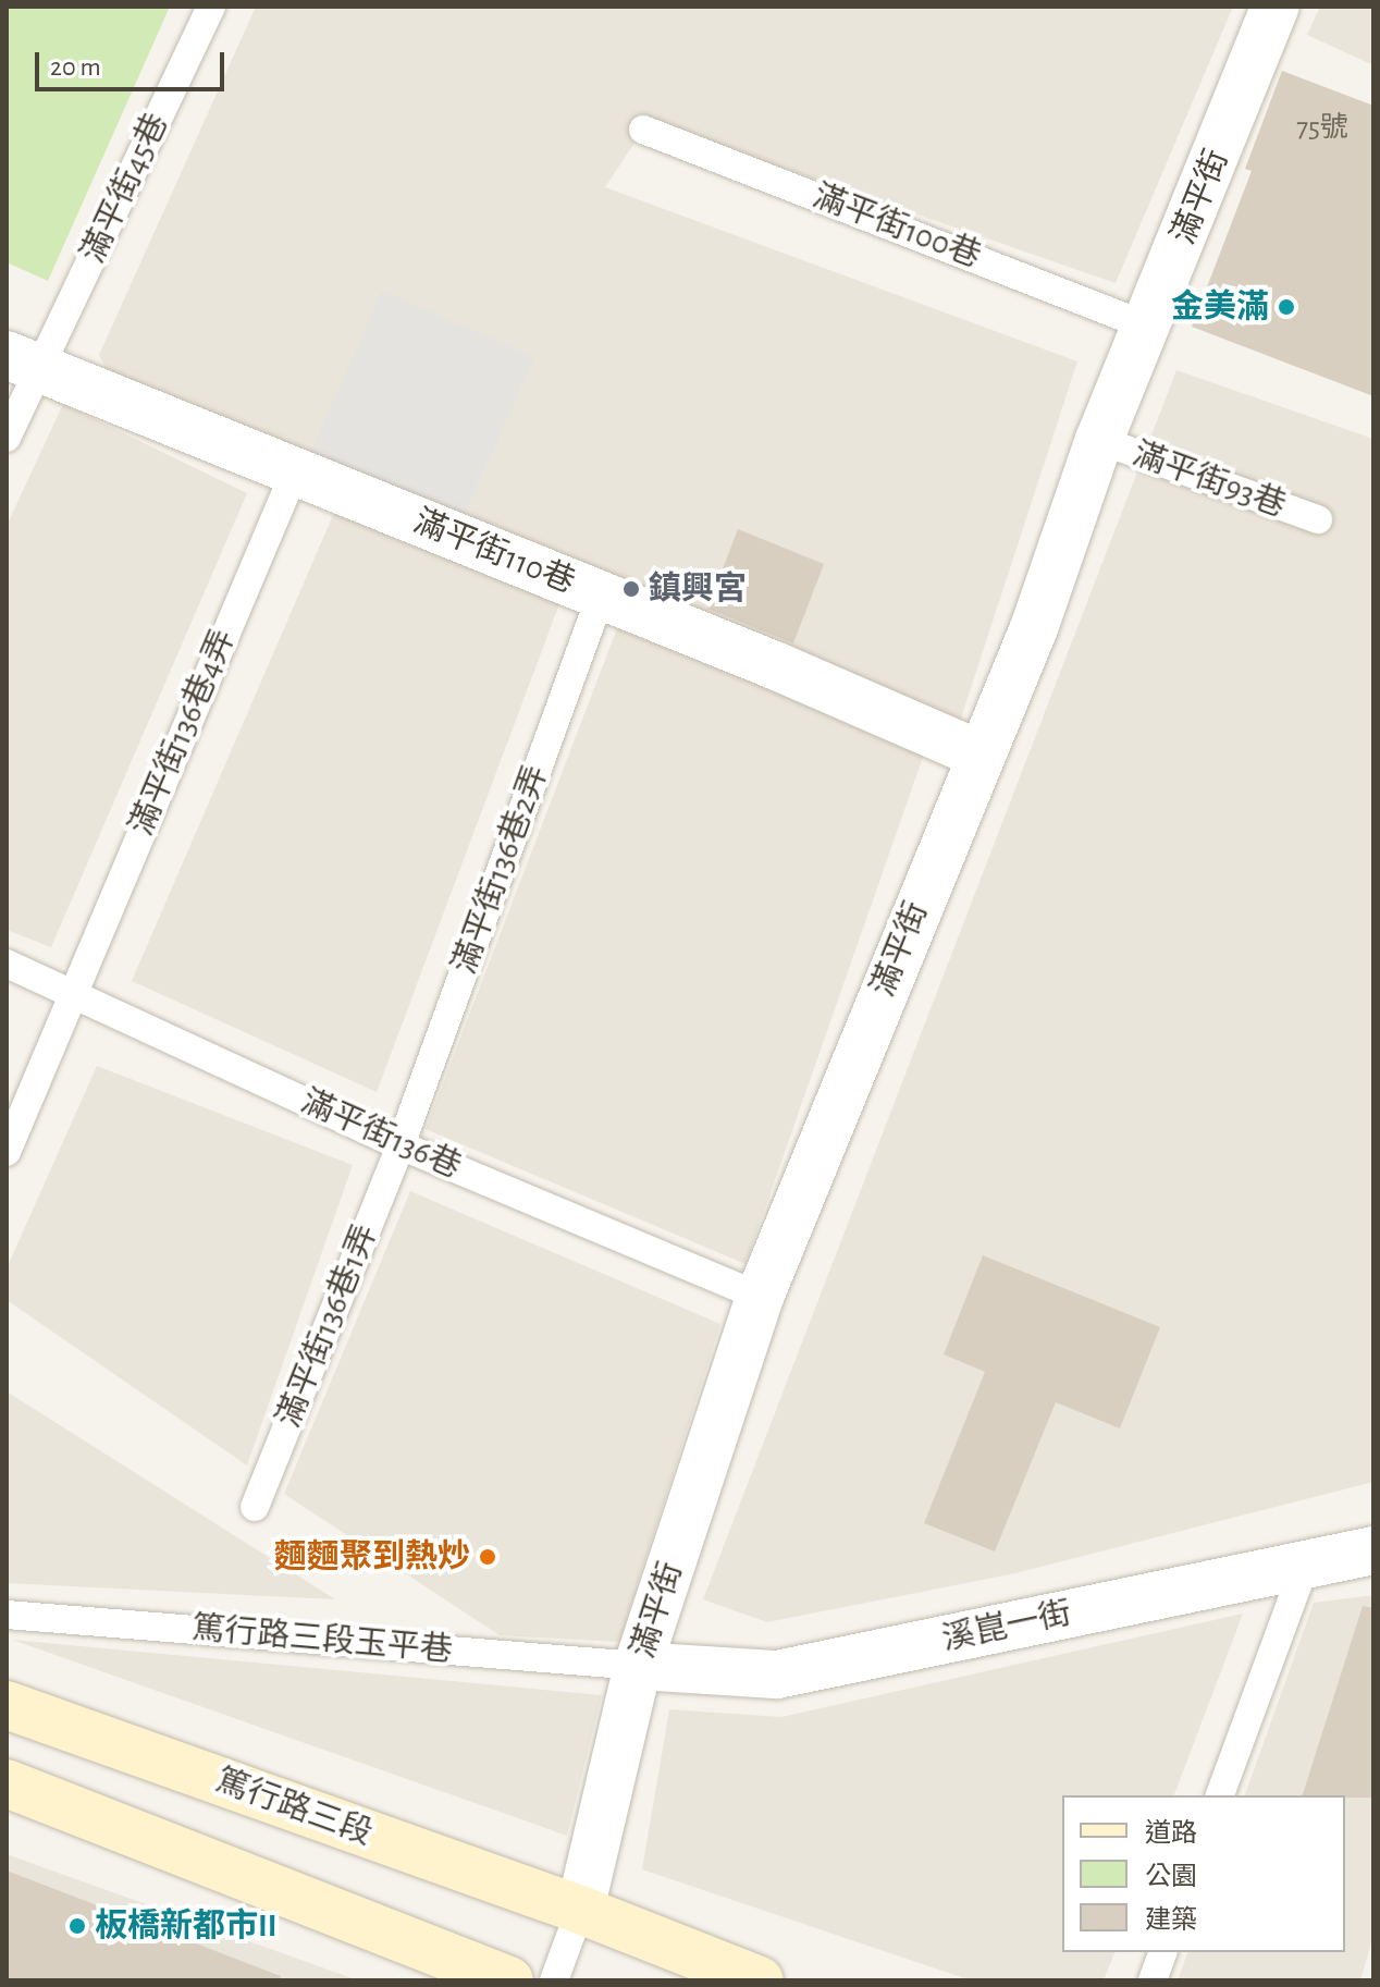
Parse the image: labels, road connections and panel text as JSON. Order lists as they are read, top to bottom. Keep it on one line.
{"streets":{"street":["滿平街","滿平街110巷","溪崑一街","篤行路三段"],"lane":["滿平街45巷","滿平街100巷","滿平街93巷","滿平街136巷4弄","滿平街136巷2弄","滿平街136巷","滿平街136巷1弄","篤行路三段玉平巷"]},"crossings":[["滿平街45巷","滿平街110巷"],["滿平街","滿平街100巷"],["滿平街","滿平街93巷"],["滿平街","滿平街110巷"],["滿平街","滿平街136巷"],["滿平街","溪崑一街"],["滿平街","篤行路三段玉平巷"],["滿平街","篤行路三段"],["滿平街110巷","滿平街136巷4弄"],["滿平街110巷","滿平街136巷2弄"],["滿平街136巷4弄","滿平街136巷"],["滿平街136巷2弄","滿平街136巷"],["滿平街136巷2弄","滿平街136巷1弄"],["滿平街136巷","滿平街136巷1弄"],["溪崑一街","篤行路三段玉平巷"]],"places":["金美滿","鎮興宮","麵麵聚到熱炒","板橋新都市II"],"house_numbers":["75號"],"legend":["道路","公園","建築"],"scale_bar":"20 m"}
